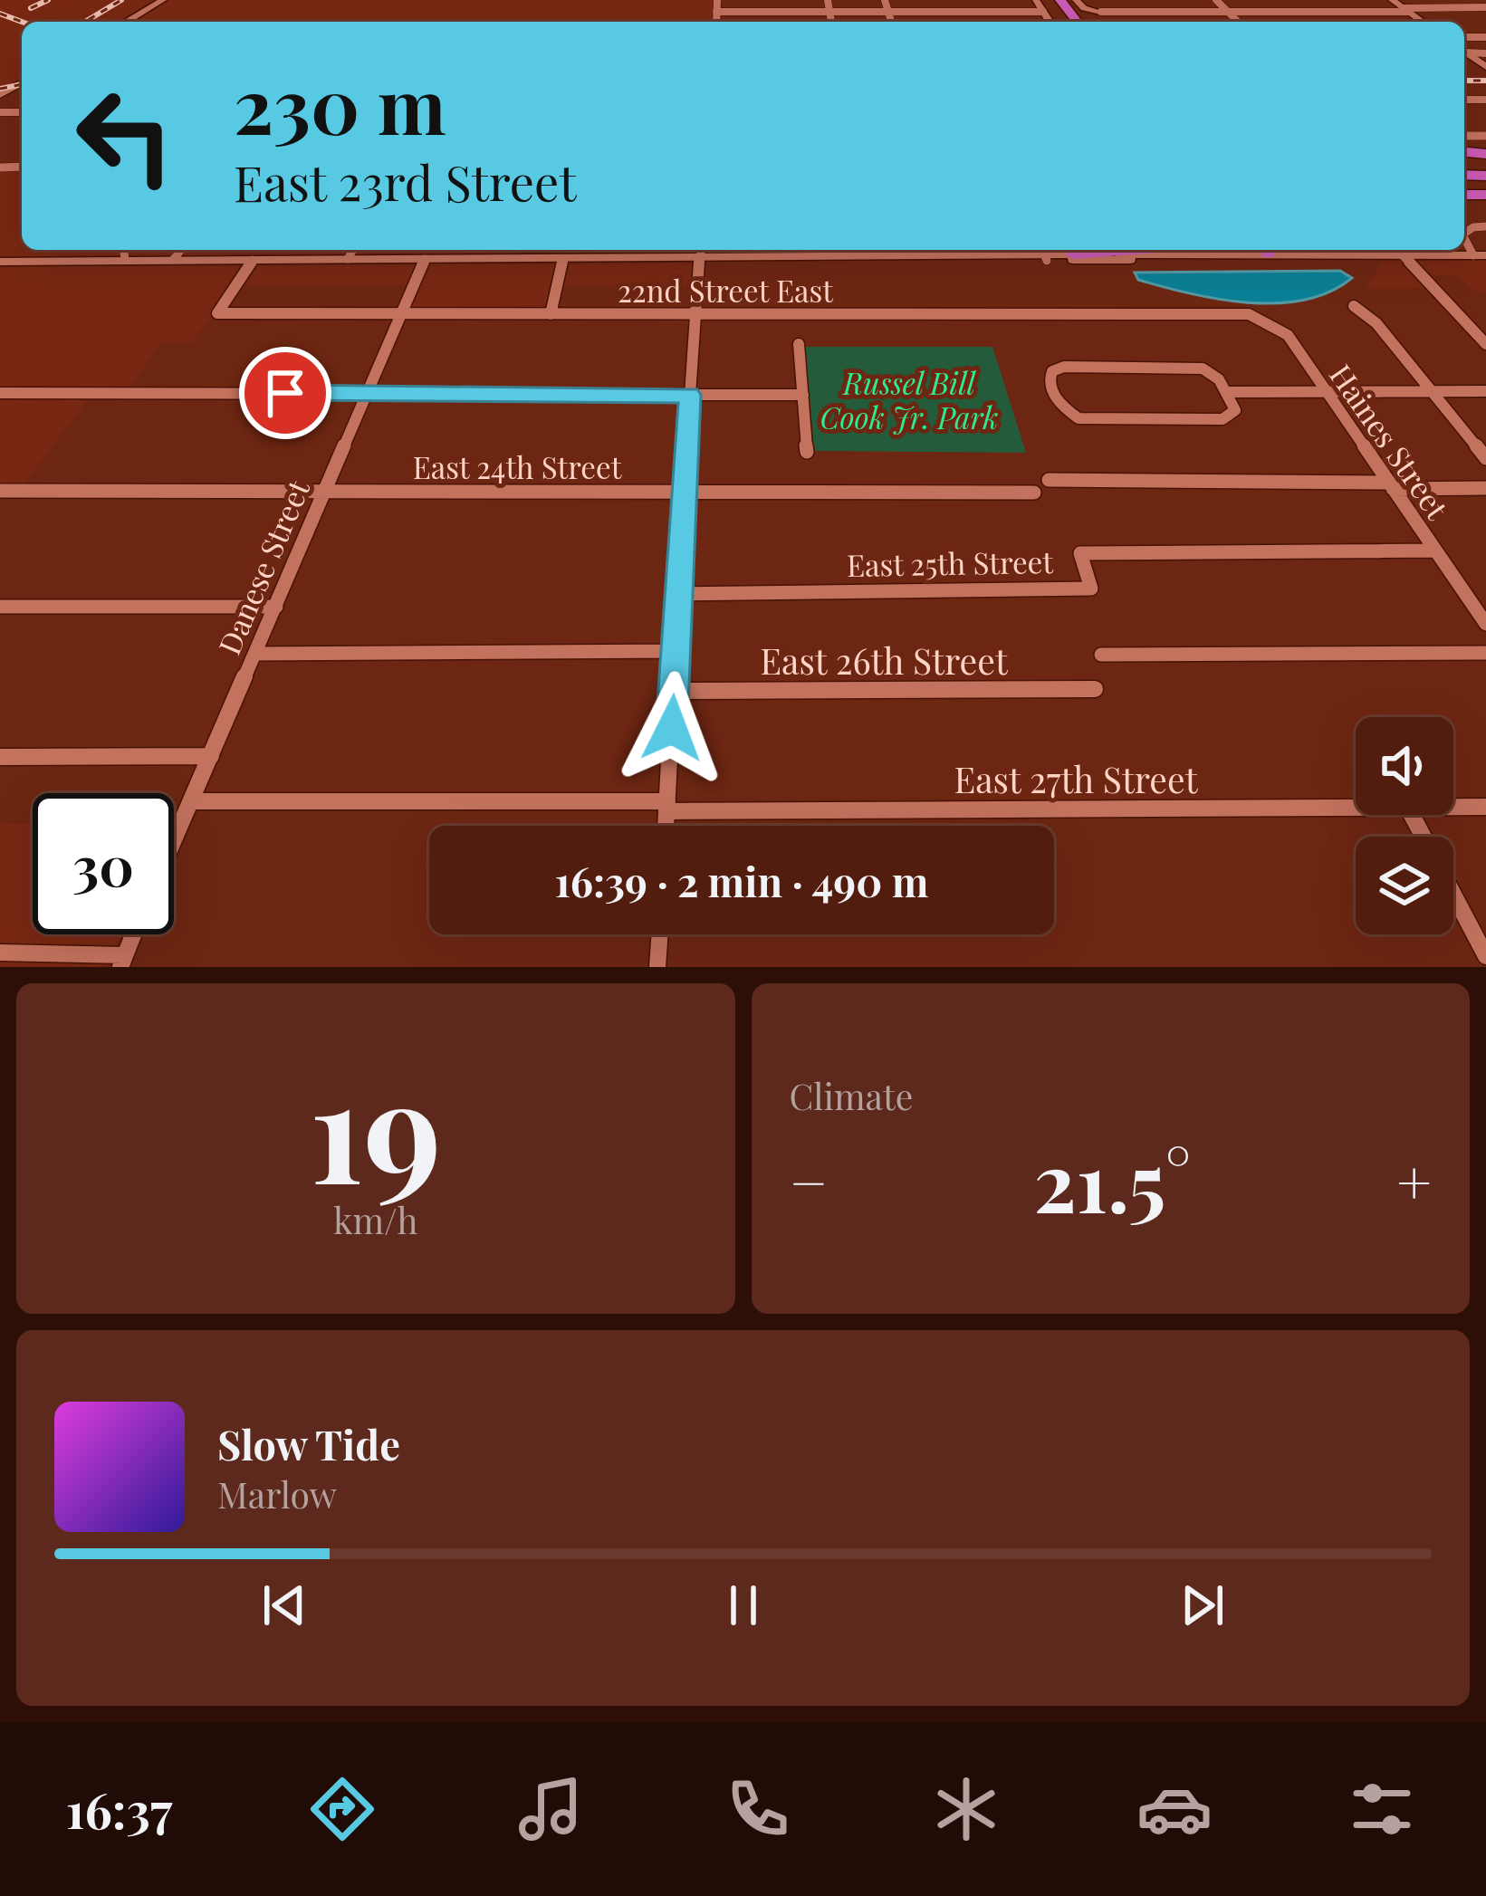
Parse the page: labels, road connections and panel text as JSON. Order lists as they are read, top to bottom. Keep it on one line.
{"streets":{"street":["22nd Street East","Haines Street","East 24th Street","East 25th Street","Danese Street","East 26th Street","East 27th Street"]},"crossings":[["22nd Street East","Haines Street"],["22nd Street East","Danese Street"],["Haines Street","East 25th Street"],["East 24th Street","Danese Street"],["Danese Street","East 27th Street"]],"parks":["Russel Bill Cook Jr. Park"],"page":{"turn":["230 m","East 23rd Street"],"limit":"30","trip":"16:39 · 2 min · 490 m","tile":[["19","km/h"],"Climate"],"heat":["−","21.5°","+"],"song":["Slow Tide","Marlow"],"tabs":"16:37"}}
